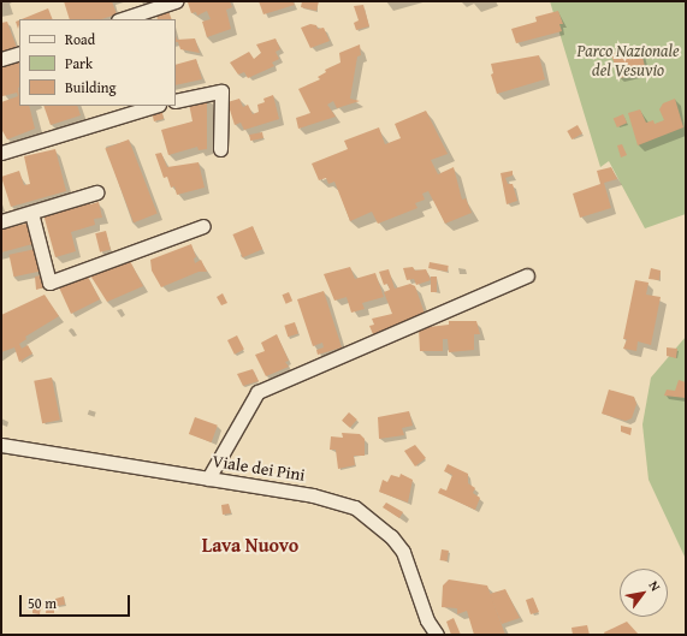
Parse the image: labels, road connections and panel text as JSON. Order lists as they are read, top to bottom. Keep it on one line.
{"streets":{"street":["Viale dei Pini"]},"districts":["Lava Nuovo"],"parks":["Parco Nazionale del Vesuvio"],"legend":["Road","Park","Building"],"scale_bar":"50 m","north":"top right"}
